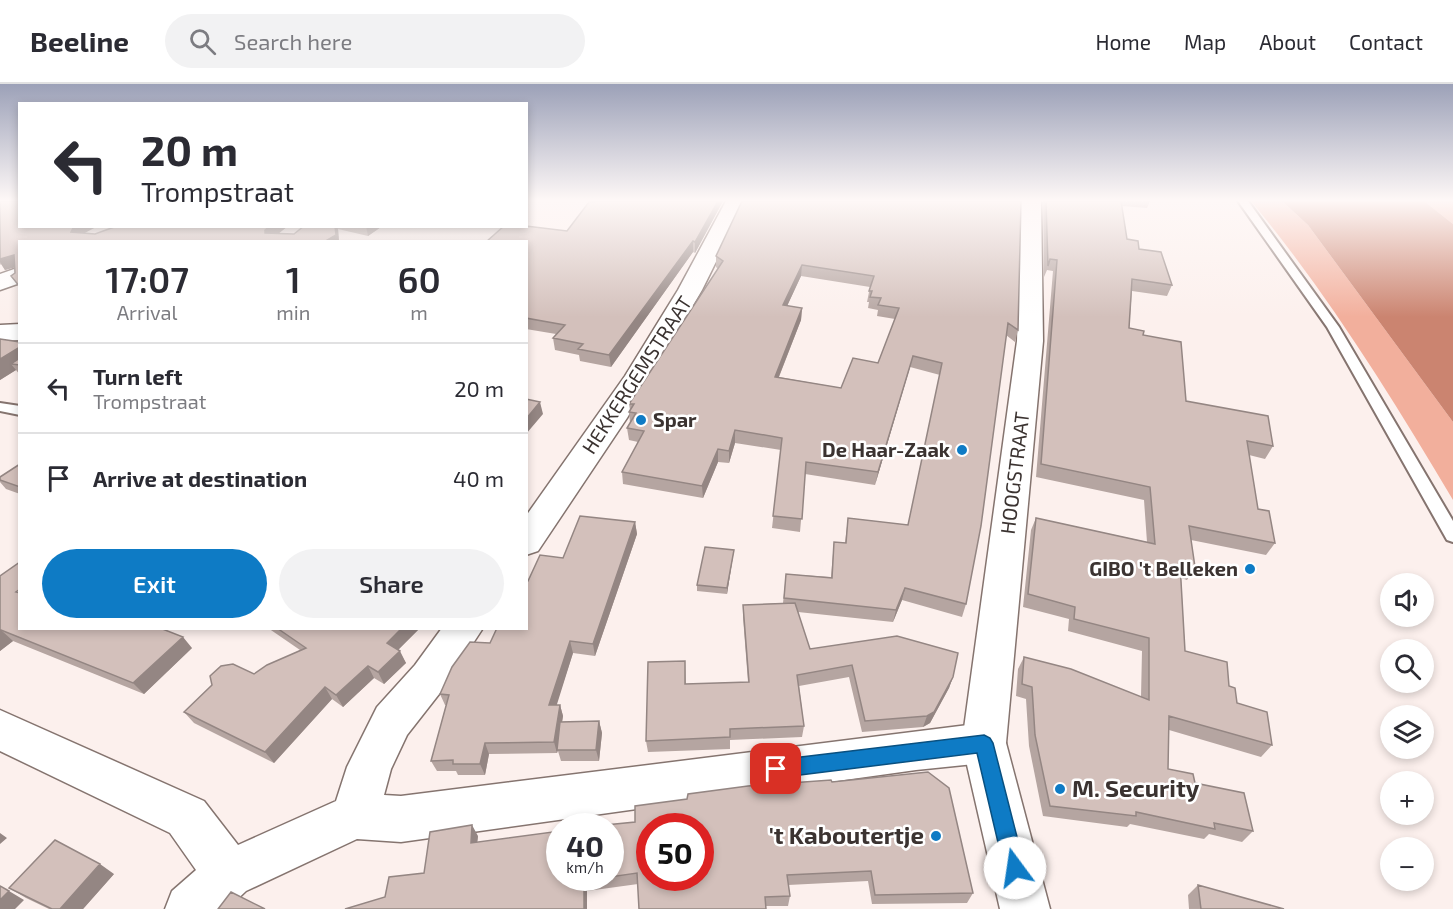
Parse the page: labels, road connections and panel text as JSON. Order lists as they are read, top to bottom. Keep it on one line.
{"streets":{"street":["HEKKERGEMSTRAAT","HOOGSTRAAT"]},"places":["Spar","De Haar-Zaak","GIBO 't Belleken","M. Security","'t Kaboutertje"],"page":{"header":"Beeline","search":"Search here","nav":["Home","Map","About","Contact"],"turn":["20 m","Trompstraat"],"eta":["17:07","Arrival","1","min","60","m"],"list":[{"name":"Turn left","note":"Trompstraat","value":"20 m"},{"name":"Arrive at destination","value":"40 m"}],"buttons":["Exit","Share"],"map_buttons":["+","−"],"speed":"40 km/h","limit":"50"}}
